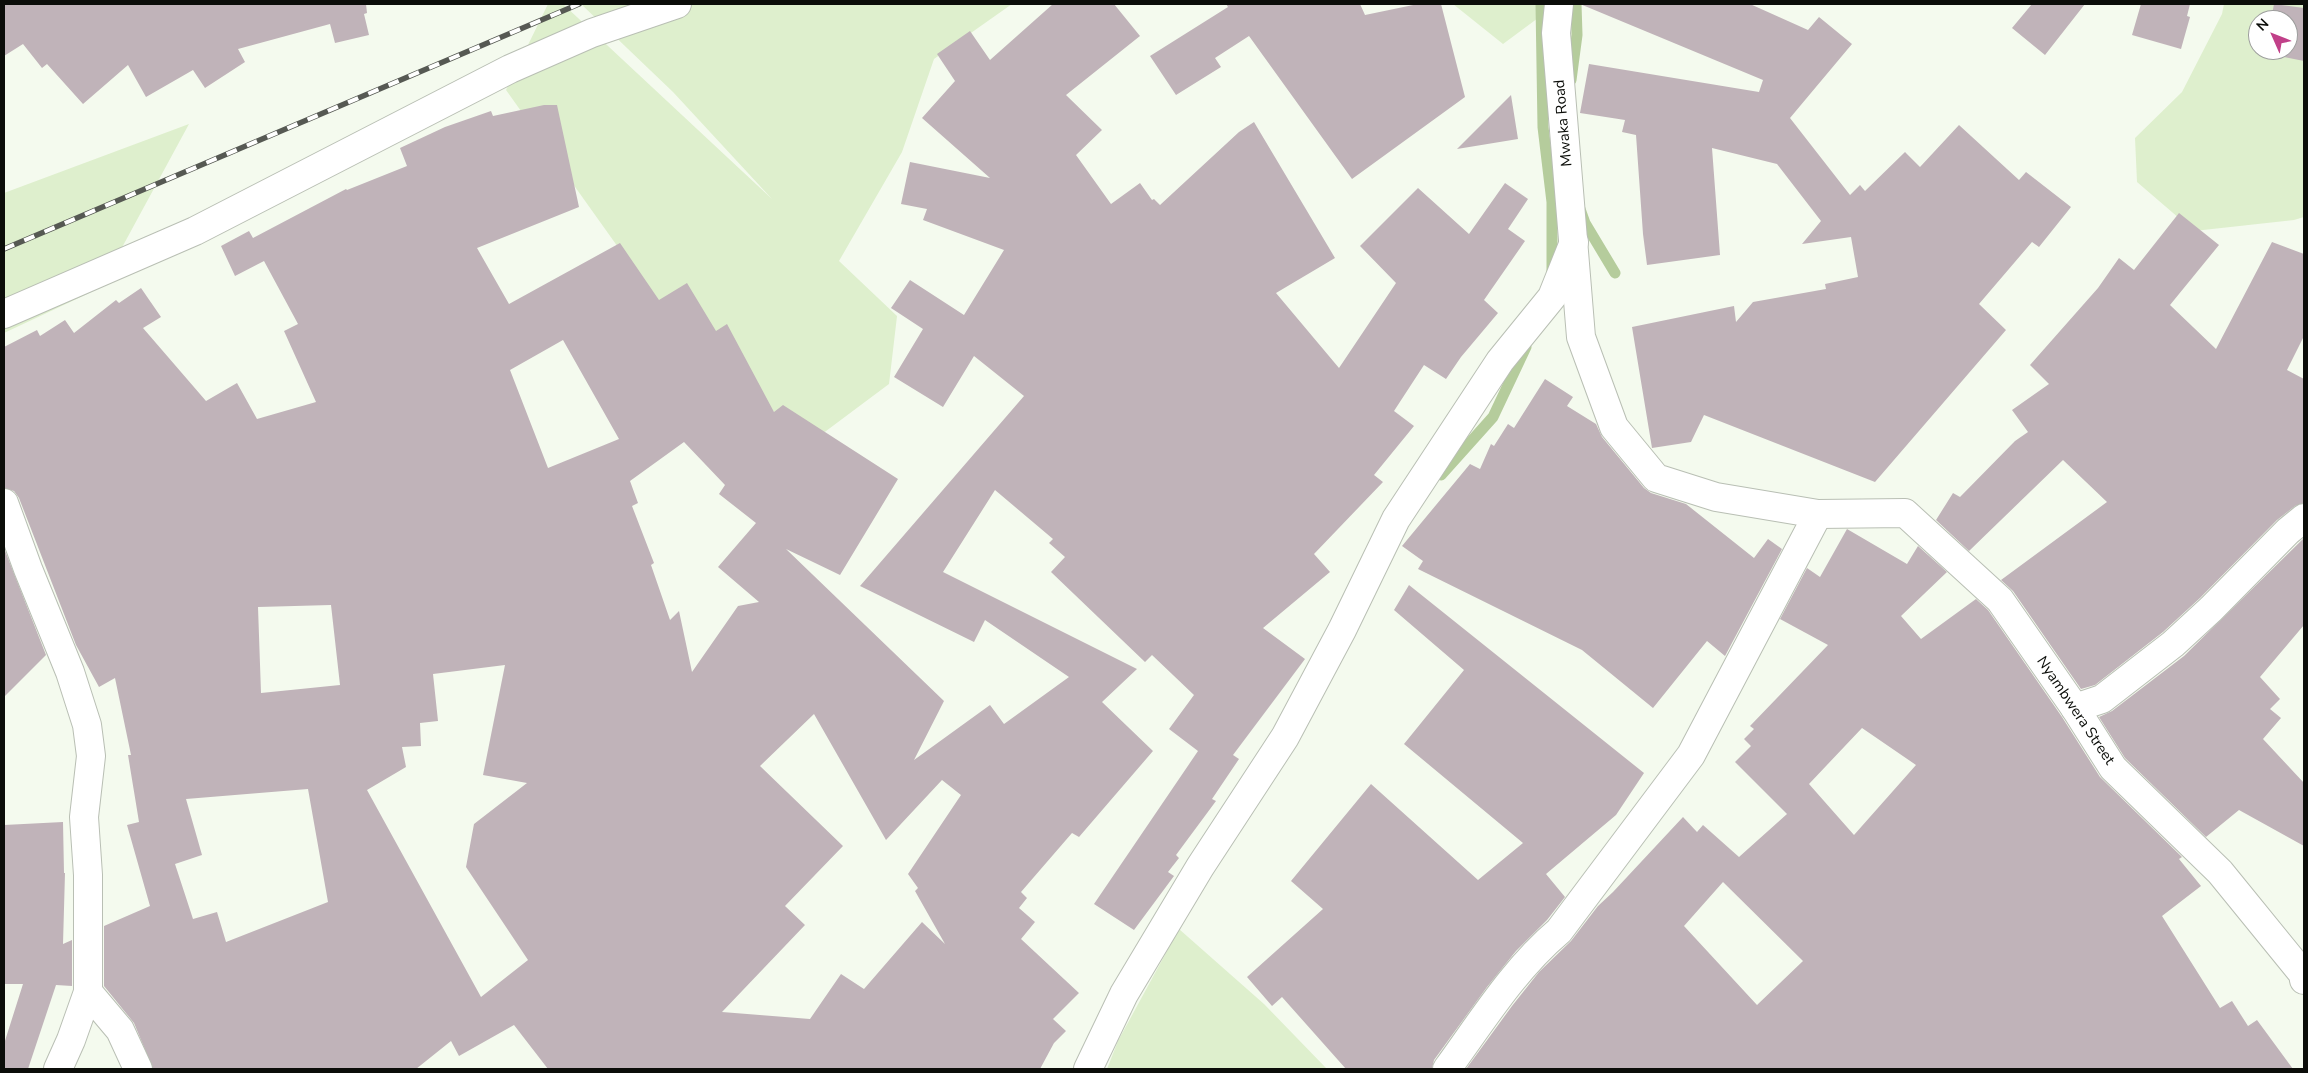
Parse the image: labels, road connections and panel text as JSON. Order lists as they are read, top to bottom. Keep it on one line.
{"streets":{"street":["Mwaka Road","Nyambwera Street"]},"crossings":[["Mwaka Road","Nyambwera Street"]],"north":"top left"}
